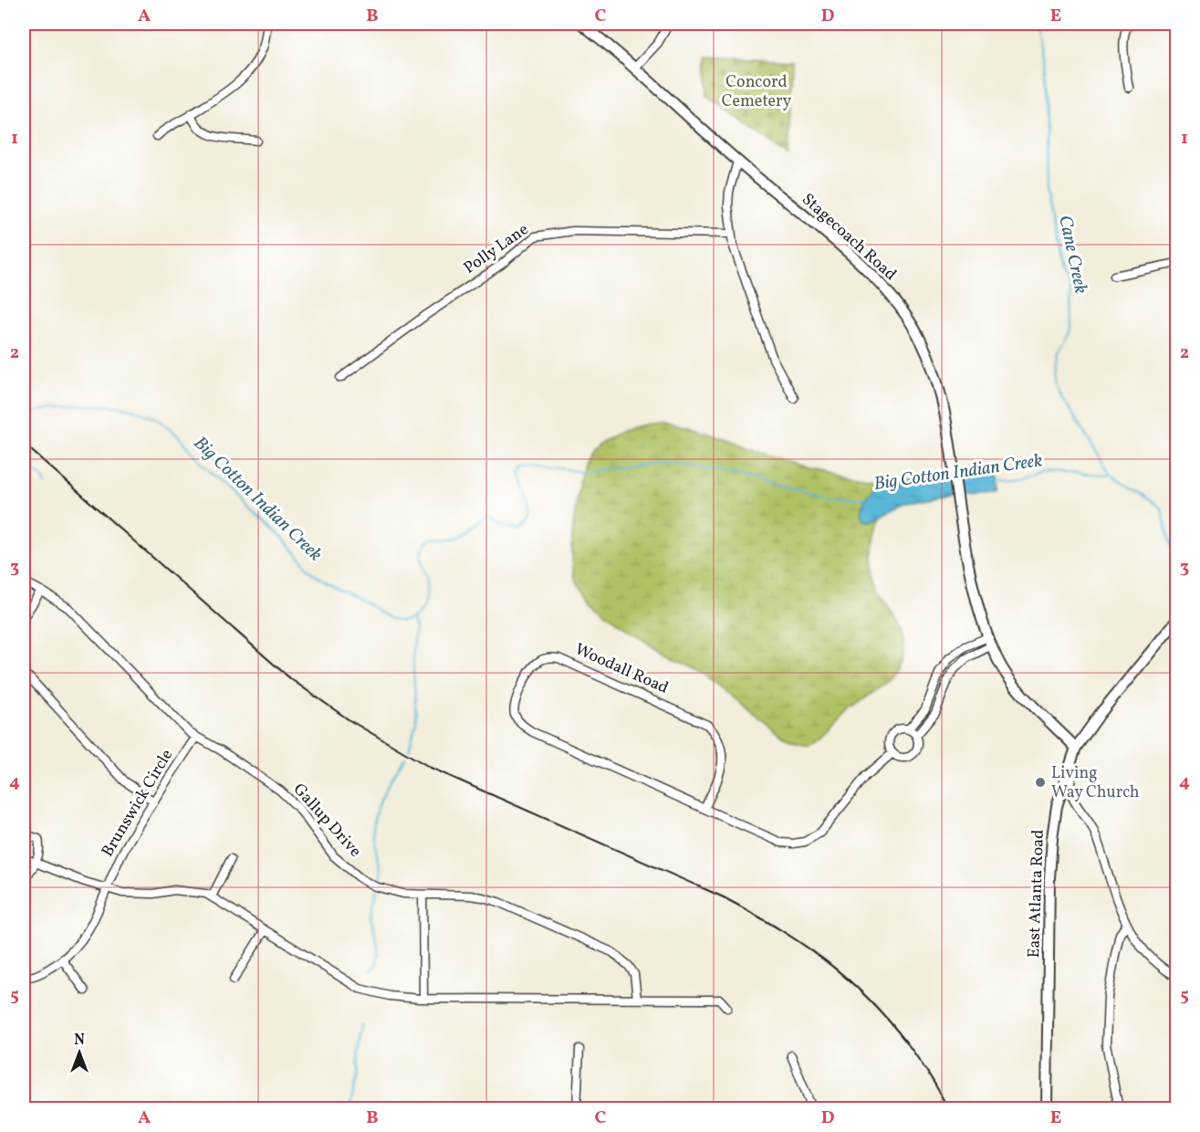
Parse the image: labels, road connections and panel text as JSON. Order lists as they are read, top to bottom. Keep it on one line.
{"streets":{"street":["Stagecoach Road","Polly Lane","Woodall Road","Brunswick Circle","Gallup Drive","East Atlanta Road"]},"crossings":[["Stagecoach Road","East Atlanta Road"],["Brunswick Circle","Gallup Drive"]],"water":["Cane Creek","Big Cotton Indian Creek"],"parks":["Concord Cemetery"],"places":["Living Way Church"],"north":"top","grid":{"columns":["A","B","C","D","E"],"rows":["1","2","3","4","5"]}}
